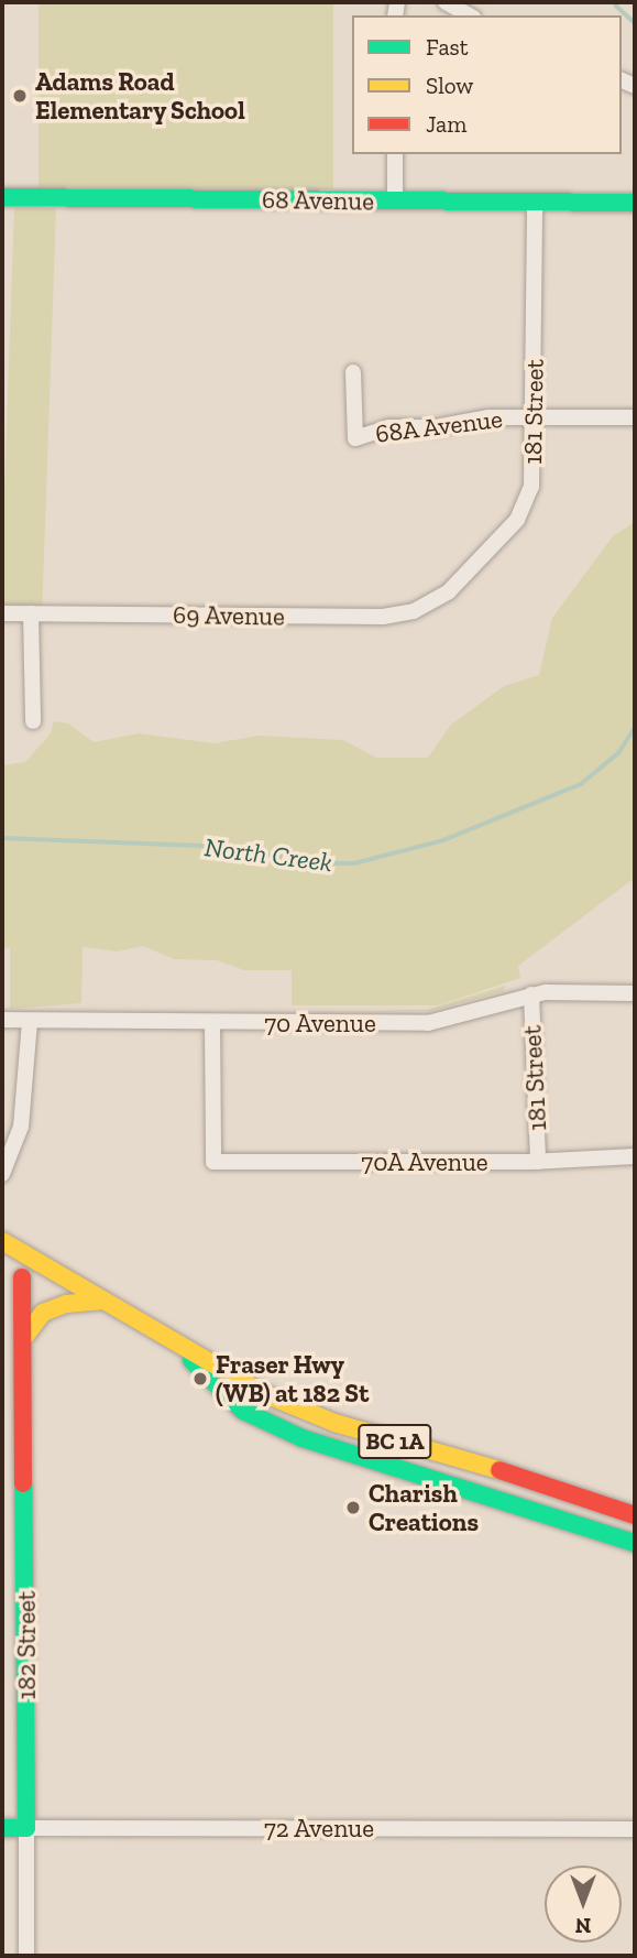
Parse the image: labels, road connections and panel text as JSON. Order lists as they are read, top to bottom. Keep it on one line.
{"streets":{"street":["68 Avenue","181 Street","68A Avenue","69 Avenue","70 Avenue","70A Avenue","BC 1A","182 Street","72 Avenue"]},"crossings":[["68 Avenue","181 Street"],["181 Street","68A Avenue"],["181 Street","69 Avenue"],["181 Street","70 Avenue"],["181 Street","70A Avenue"],["70 Avenue","70A Avenue"],["182 Street","72 Avenue"]],"water":["North Creek"],"places":["Adams Road Elementary School","Fraser Hwy (WB) at 182 St","Charish Creations"],"legend":["Fast","Slow","Jam"],"north":"bottom"}
